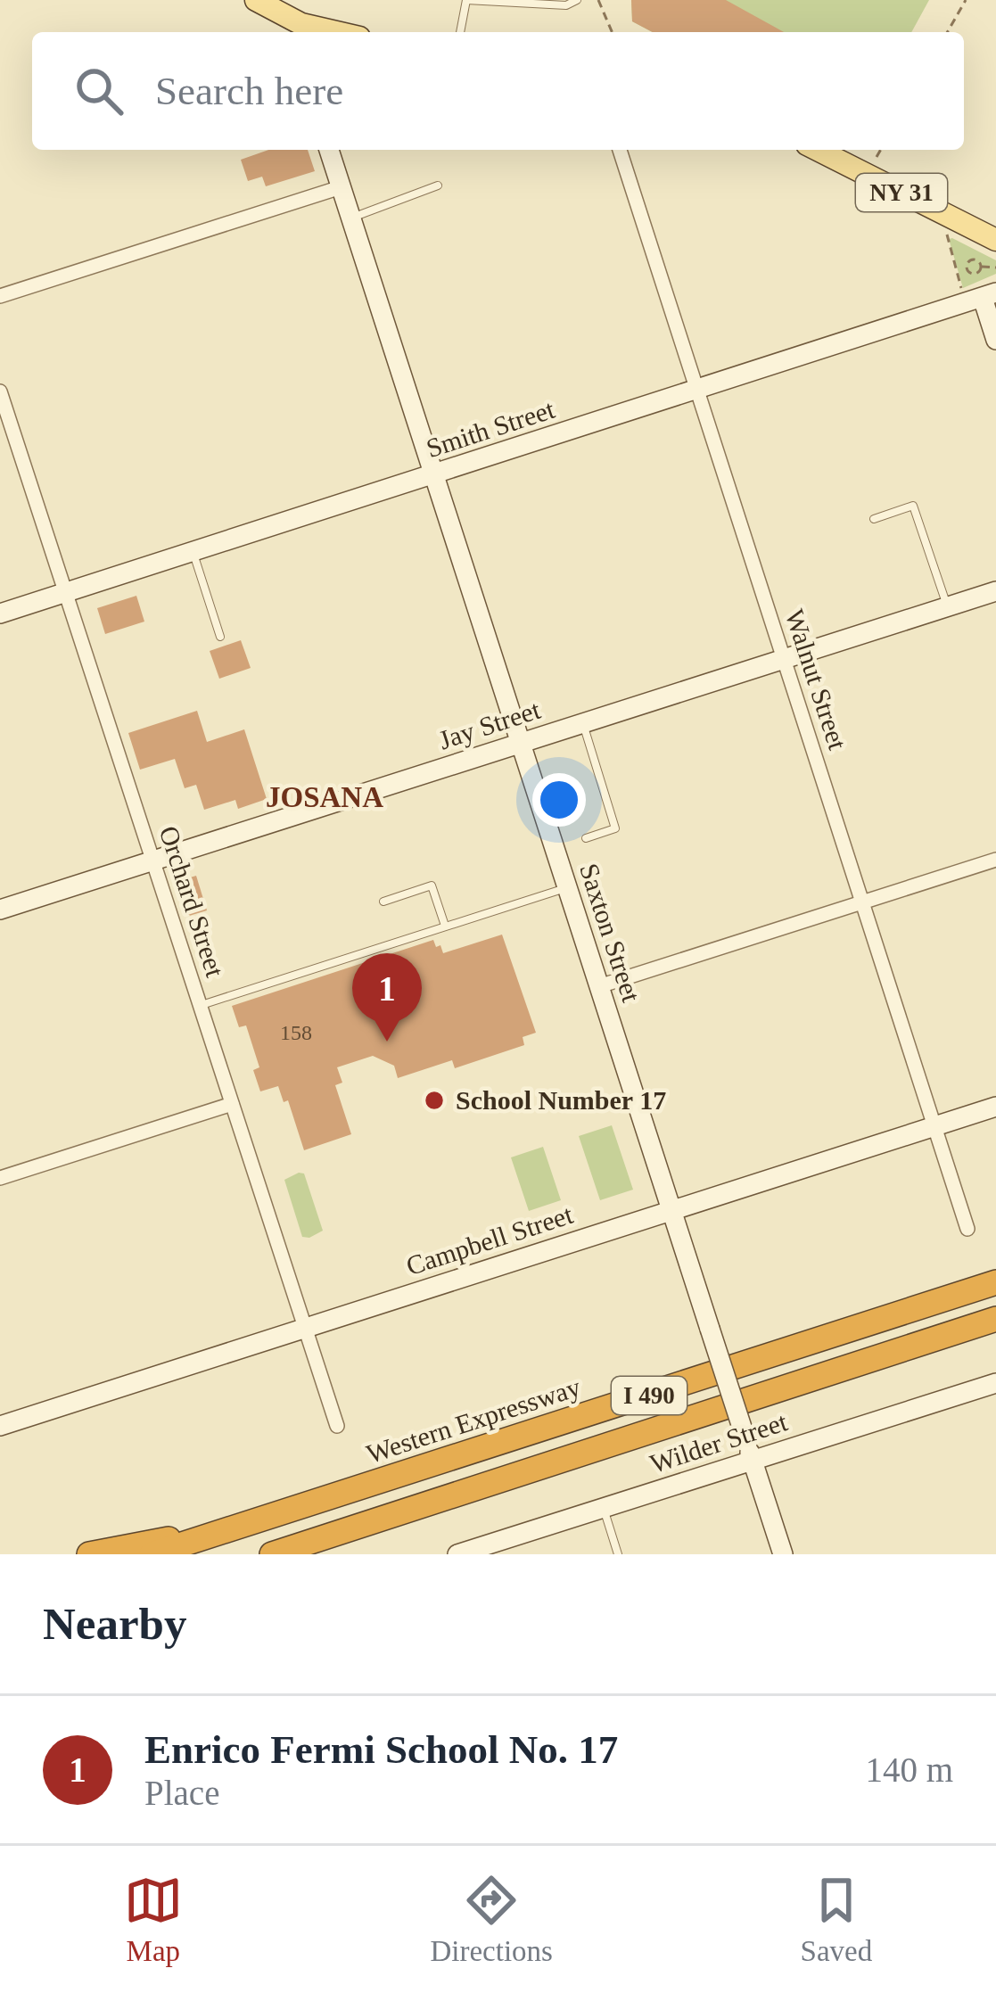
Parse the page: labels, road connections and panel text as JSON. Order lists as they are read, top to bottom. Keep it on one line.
{"streets":{"highway":["I 490","Western Expressway"],"main road":["NY 31"],"street":["Smith Street","Walnut Street","Jay Street","Orchard Street","Saxton Street","Campbell Street","Wilder Street"]},"crossings":[["Smith Street","Walnut Street"],["Smith Street","Orchard Street"],["Smith Street","Saxton Street"],["Walnut Street","Jay Street"],["Walnut Street","Campbell Street"],["Jay Street","Orchard Street"],["Jay Street","Saxton Street"],["Orchard Street","Campbell Street"],["Saxton Street","Campbell Street"],["Saxton Street","Wilder Street"]],"districts":["JOSANA"],"places":["School Number 17"],"house_numbers":["158"],"page":{"search":"Search here","pins":"1","heading":"Nearby","list":[{"mark":"1","name":"Enrico Fermi School No. 17","note":"Place","value":"140 m"}],"nav":["Map","Directions","Saved"]}}
